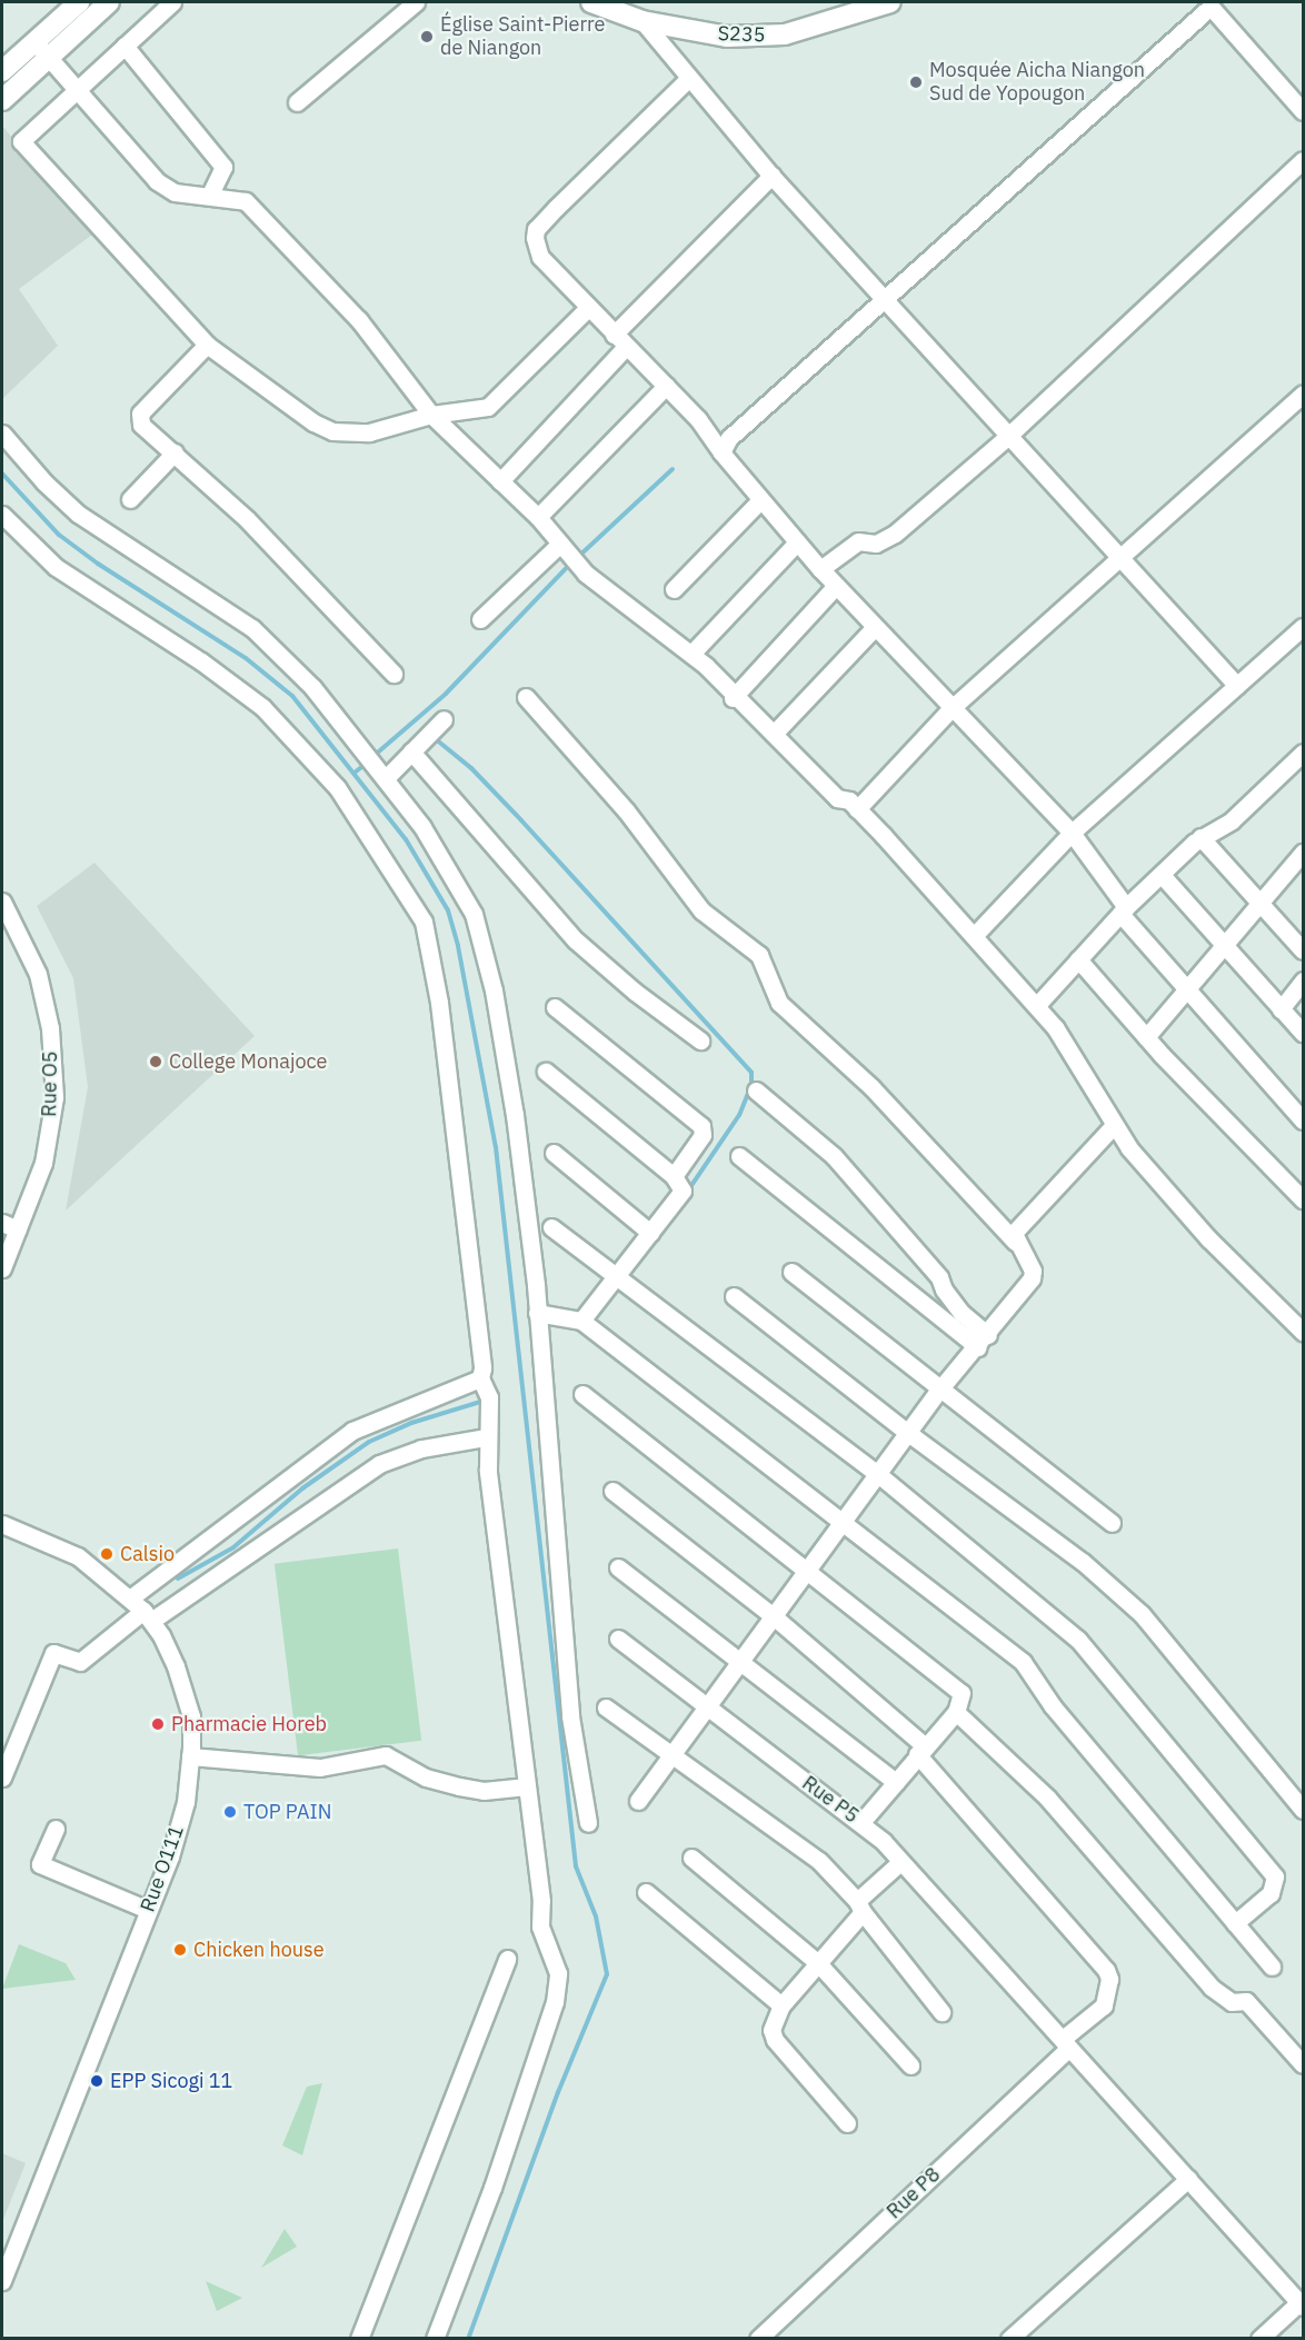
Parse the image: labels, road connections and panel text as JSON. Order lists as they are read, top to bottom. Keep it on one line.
{"streets":{"street":["S235","Rue O5","Rue P5","Rue O111","Rue P8"]},"crossings":[["Rue P5","Rue P8"]],"places":["Église Saint-Pierre de Niangon","Mosquée Aicha Niangon Sud de Yopougon","College Monajoce","Calsio","Pharmacie Horeb","TOP PAIN","Chicken house","EPP Sicogi 11"]}
